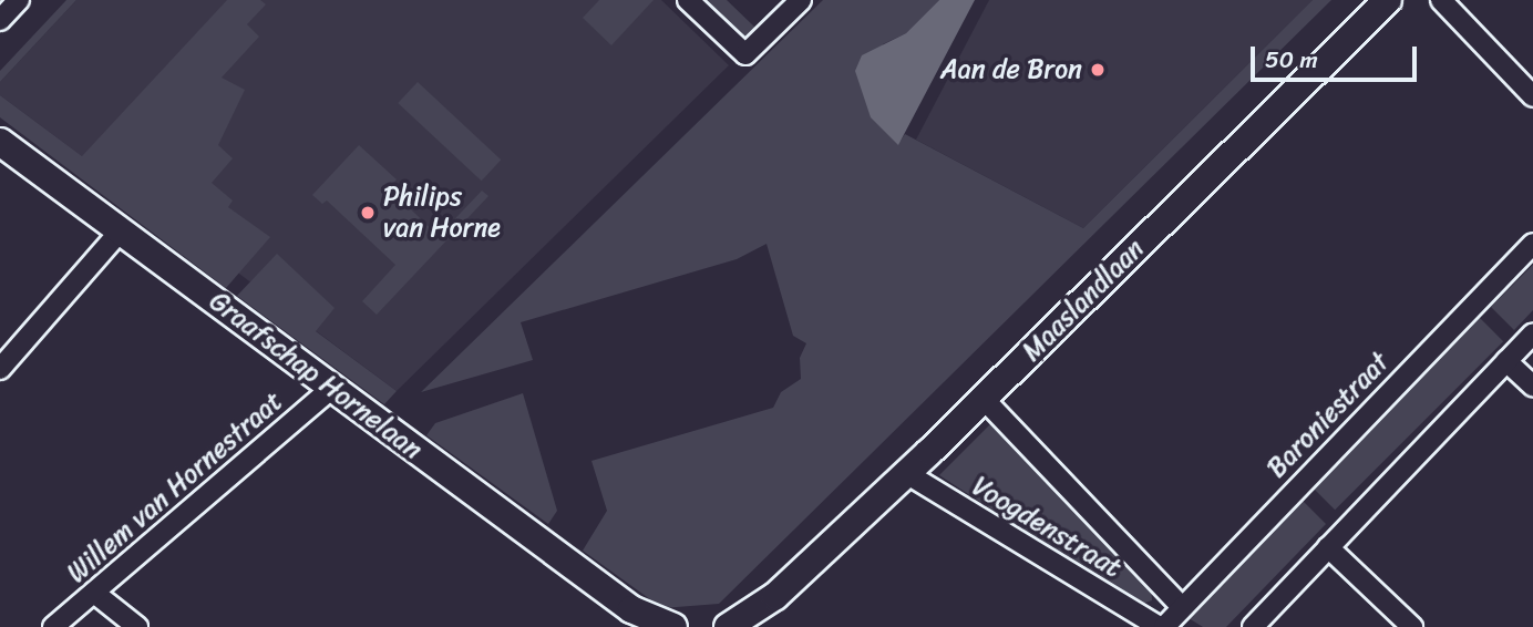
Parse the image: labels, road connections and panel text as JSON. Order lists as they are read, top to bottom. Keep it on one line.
{"streets":{"street":["Maaslandlaan","Graafschap Hornelaan","Baroniestraat","Willem van Hornestraat","Voogdenstraat"]},"crossings":[["Maaslandlaan","Voogdenstraat"],["Graafschap Hornelaan","Willem van Hornestraat"],["Baroniestraat","Voogdenstraat"]],"places":["Aan de Bron","Philips van Horne"],"scale_bar":"50 m"}
